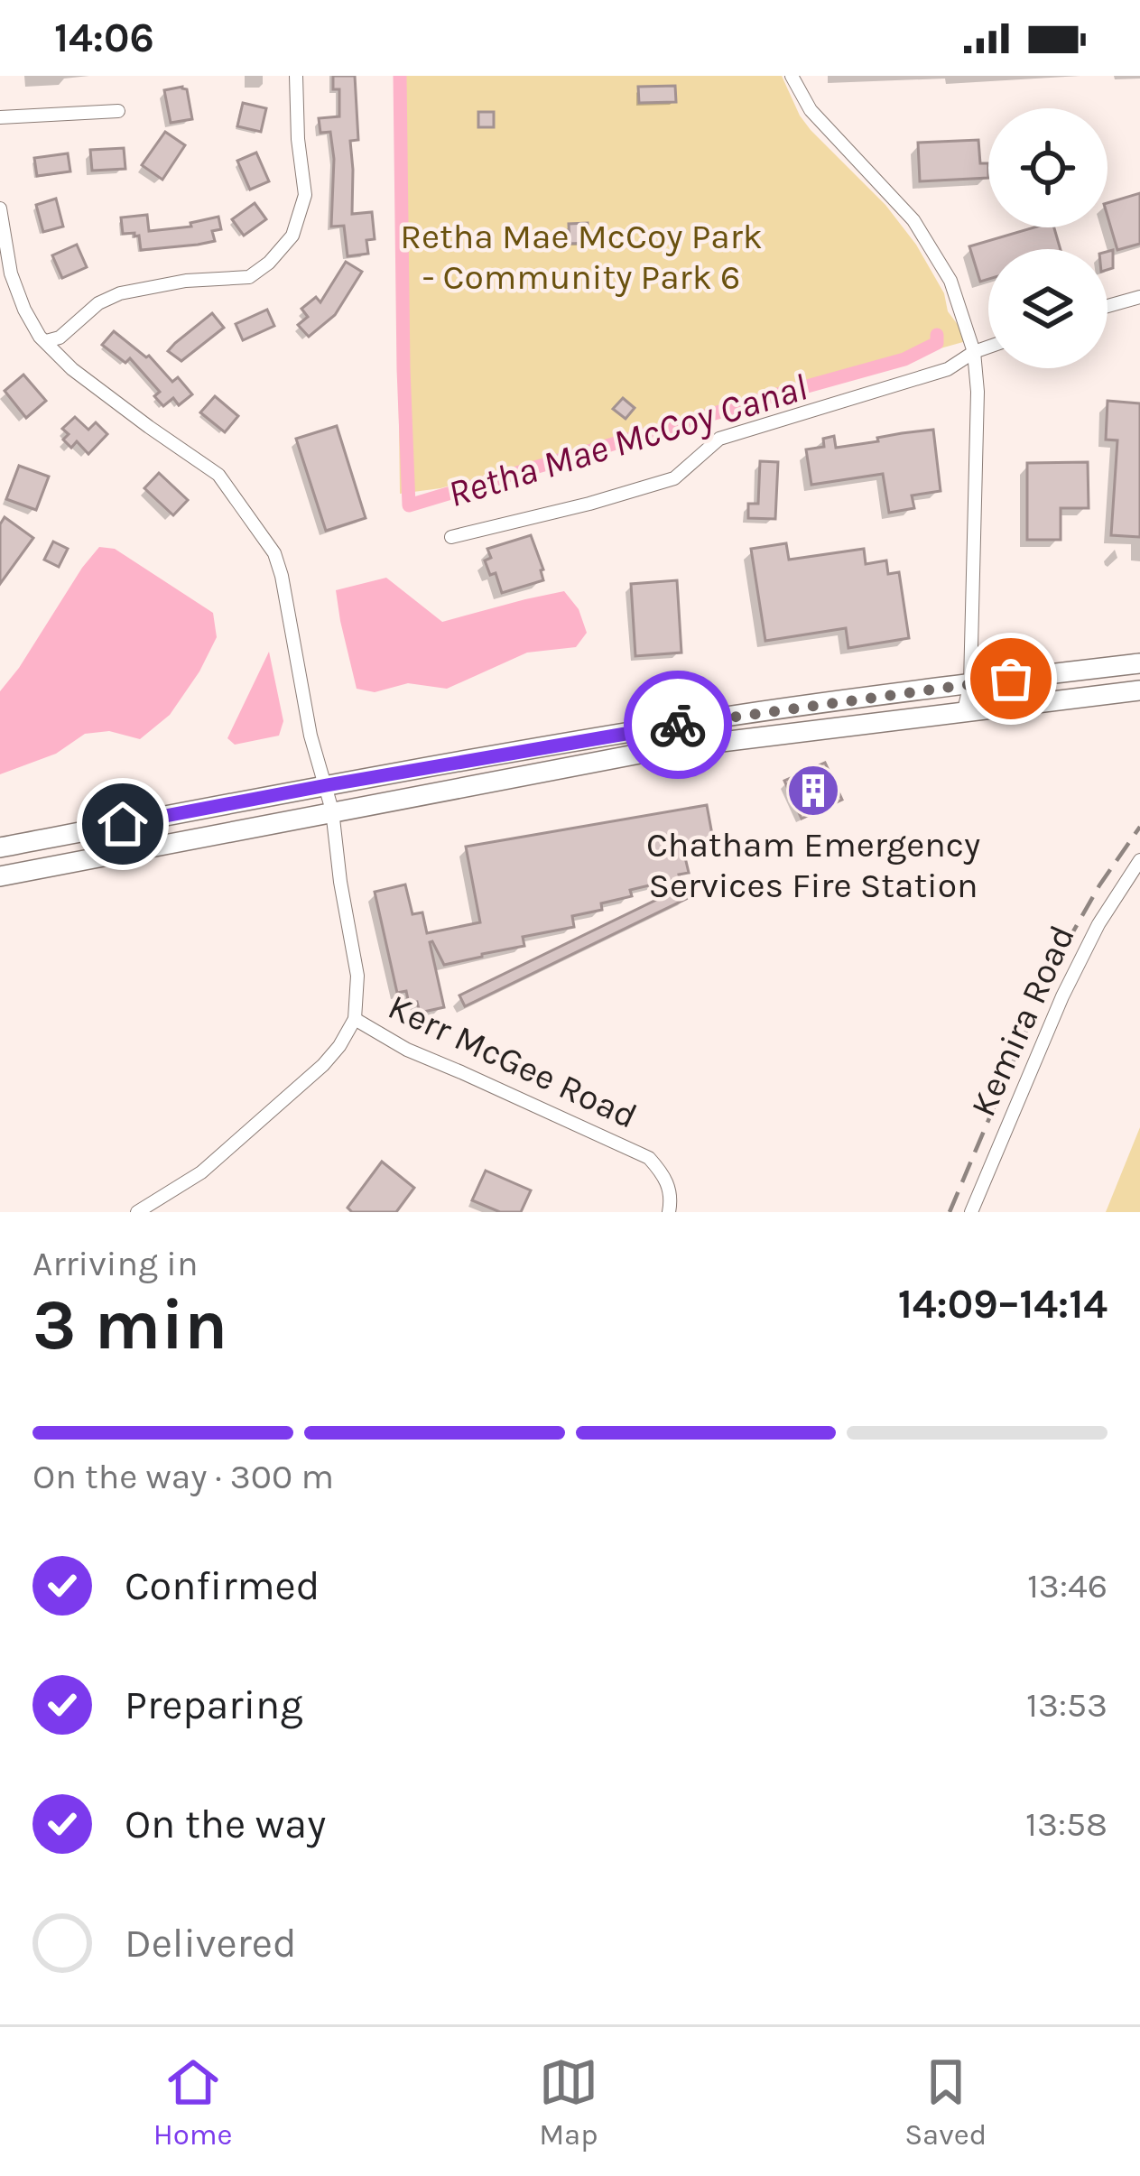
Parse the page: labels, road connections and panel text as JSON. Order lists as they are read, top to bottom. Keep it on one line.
{"streets":{"street":["Kemira Road","Kerr McGee Road"]},"water":["Retha Mae McCoy Canal"],"parks":["Retha Mae McCoy Park - Community Park 6"],"places":{"building":["Chatham Emergency Services Fire Station"]},"page":{"status":"14:06","heading":["3 min","Arriving in","14:09–14:14"],"bar":"On the way · 300 m","list":[["Confirmed","13:46"],["Preparing","13:53"],["On the way","13:58"],"Delivered"],"tabs":["Home","Map","Saved"]}}
